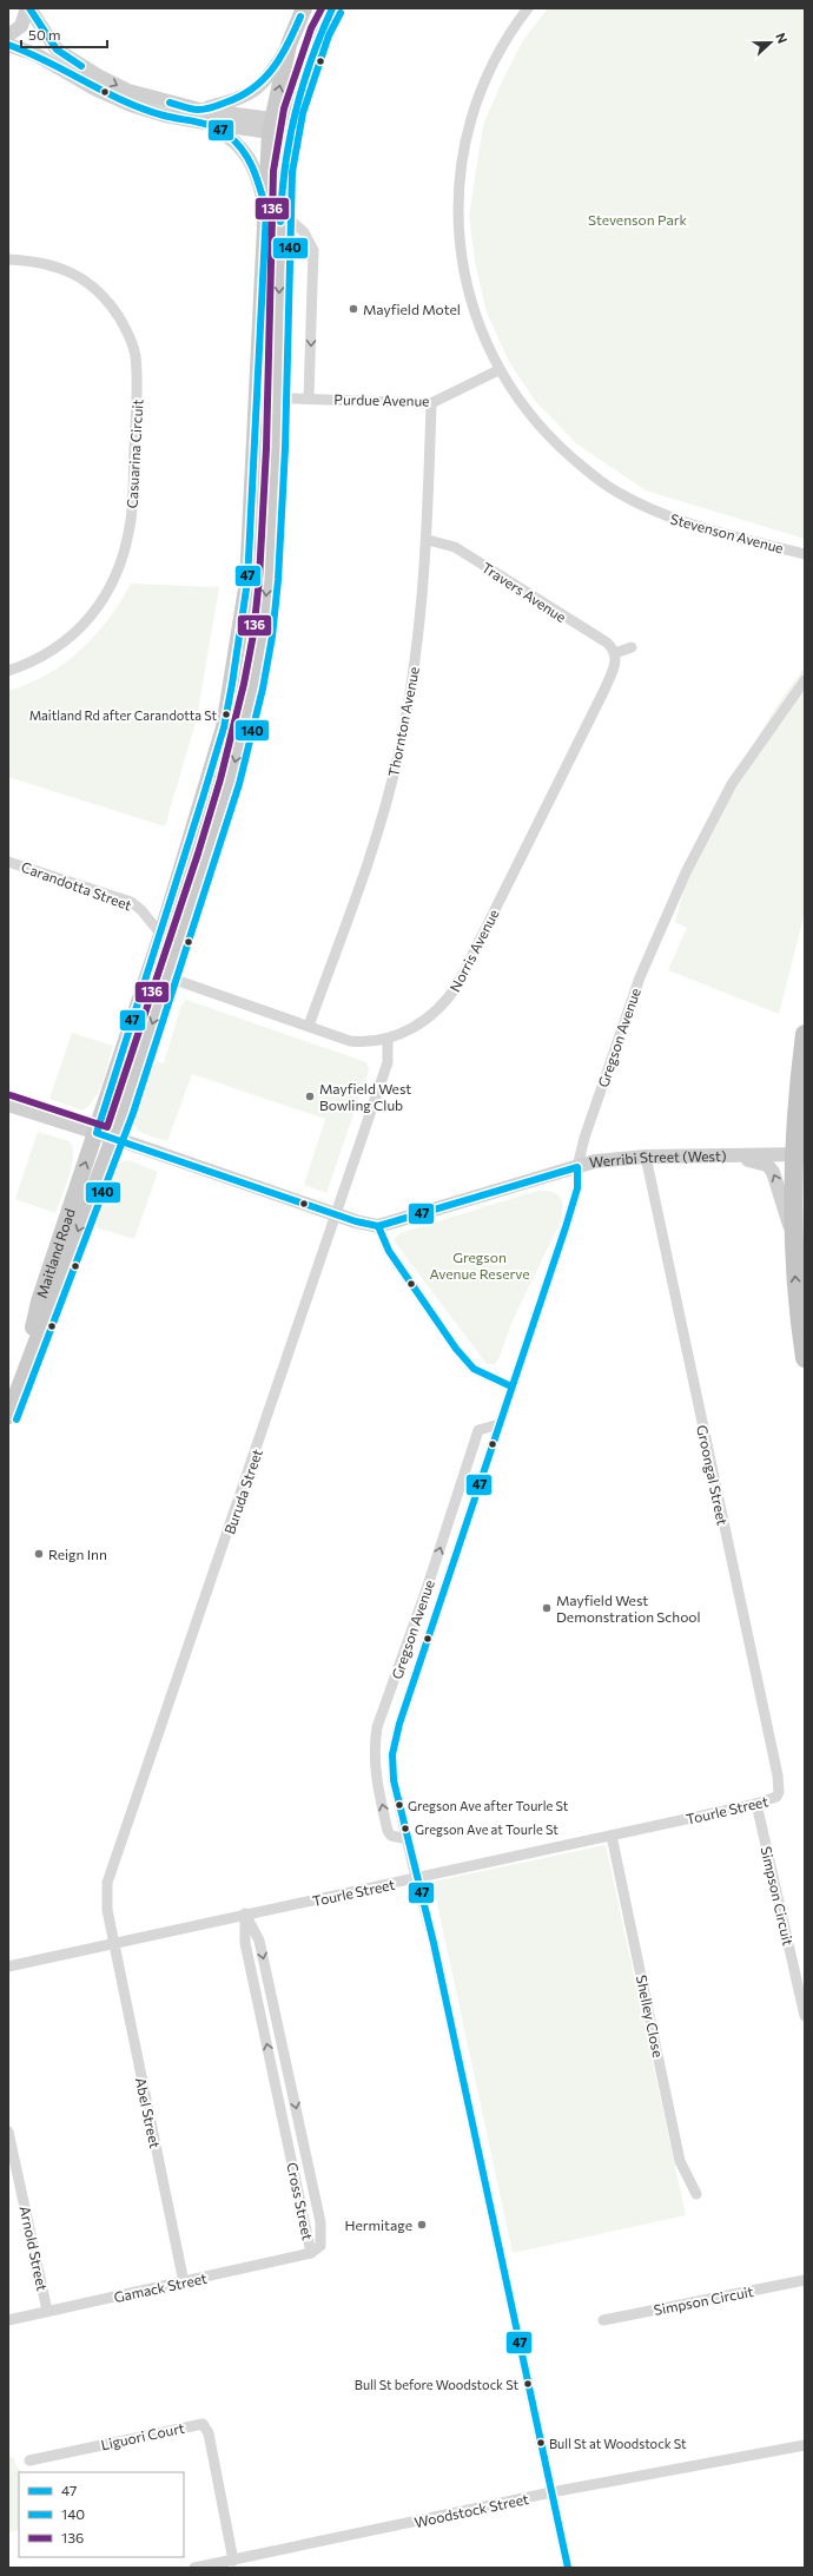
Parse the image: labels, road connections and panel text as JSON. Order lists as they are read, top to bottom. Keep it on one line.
{"streets":{"main road":["Werribi Street (West)","Maitland Road"],"street":["Purdue Avenue","Casuarina Circuit","Stevenson Avenue","Travers Avenue","Thornton Avenue","Carandotta Street","Norris Avenue","Gregson Avenue","Groongal Street","Buruda Street","Tourle Street","Simpson Circuit","Shelley Close","Abel Street","Cross Street","Arnold Street","Gamack Street","Liguori Court","Woodstock Street"]},"crossings":[["Purdue Avenue","Stevenson Avenue"],["Purdue Avenue","Thornton Avenue"],["Purdue Avenue","Maitland Road"],["Travers Avenue","Thornton Avenue"],["Travers Avenue","Norris Avenue"],["Thornton Avenue","Norris Avenue"],["Carandotta Street","Maitland Road"],["Norris Avenue","Maitland Road"],["Norris Avenue","Buruda Street"],["Gregson Avenue","Werribi Street (West)"],["Gregson Avenue","Tourle Street"],["Gregson Avenue","Woodstock Street"],["Werribi Street (West)","Groongal Street"],["Groongal Street","Tourle Street"],["Buruda Street","Tourle Street"],["Buruda Street","Abel Street"],["Tourle Street","Simpson Circuit"],["Tourle Street","Shelley Close"],["Tourle Street","Abel Street"],["Tourle Street","Cross Street"],["Abel Street","Gamack Street"],["Cross Street","Gamack Street"],["Arnold Street","Gamack Street"],["Liguori Court","Woodstock Street"]],"parks":["Stevenson Park","Gregson Avenue Reserve"],"places":["Mayfield Motel","Maitland Rd after Carandotta St","Mayfield West Bowling Club","Reign Inn","Mayfield West Demonstration School","Gregson Ave after Tourle St","Gregson Ave at Tourle St","Hermitage","Bull St before Woodstock St","Bull St at Woodstock St"],"lines":["transit line 47","transit line 136","transit line 140"],"legend":["47","140","136"],"scale_bar":"50 m","north":"right"}
